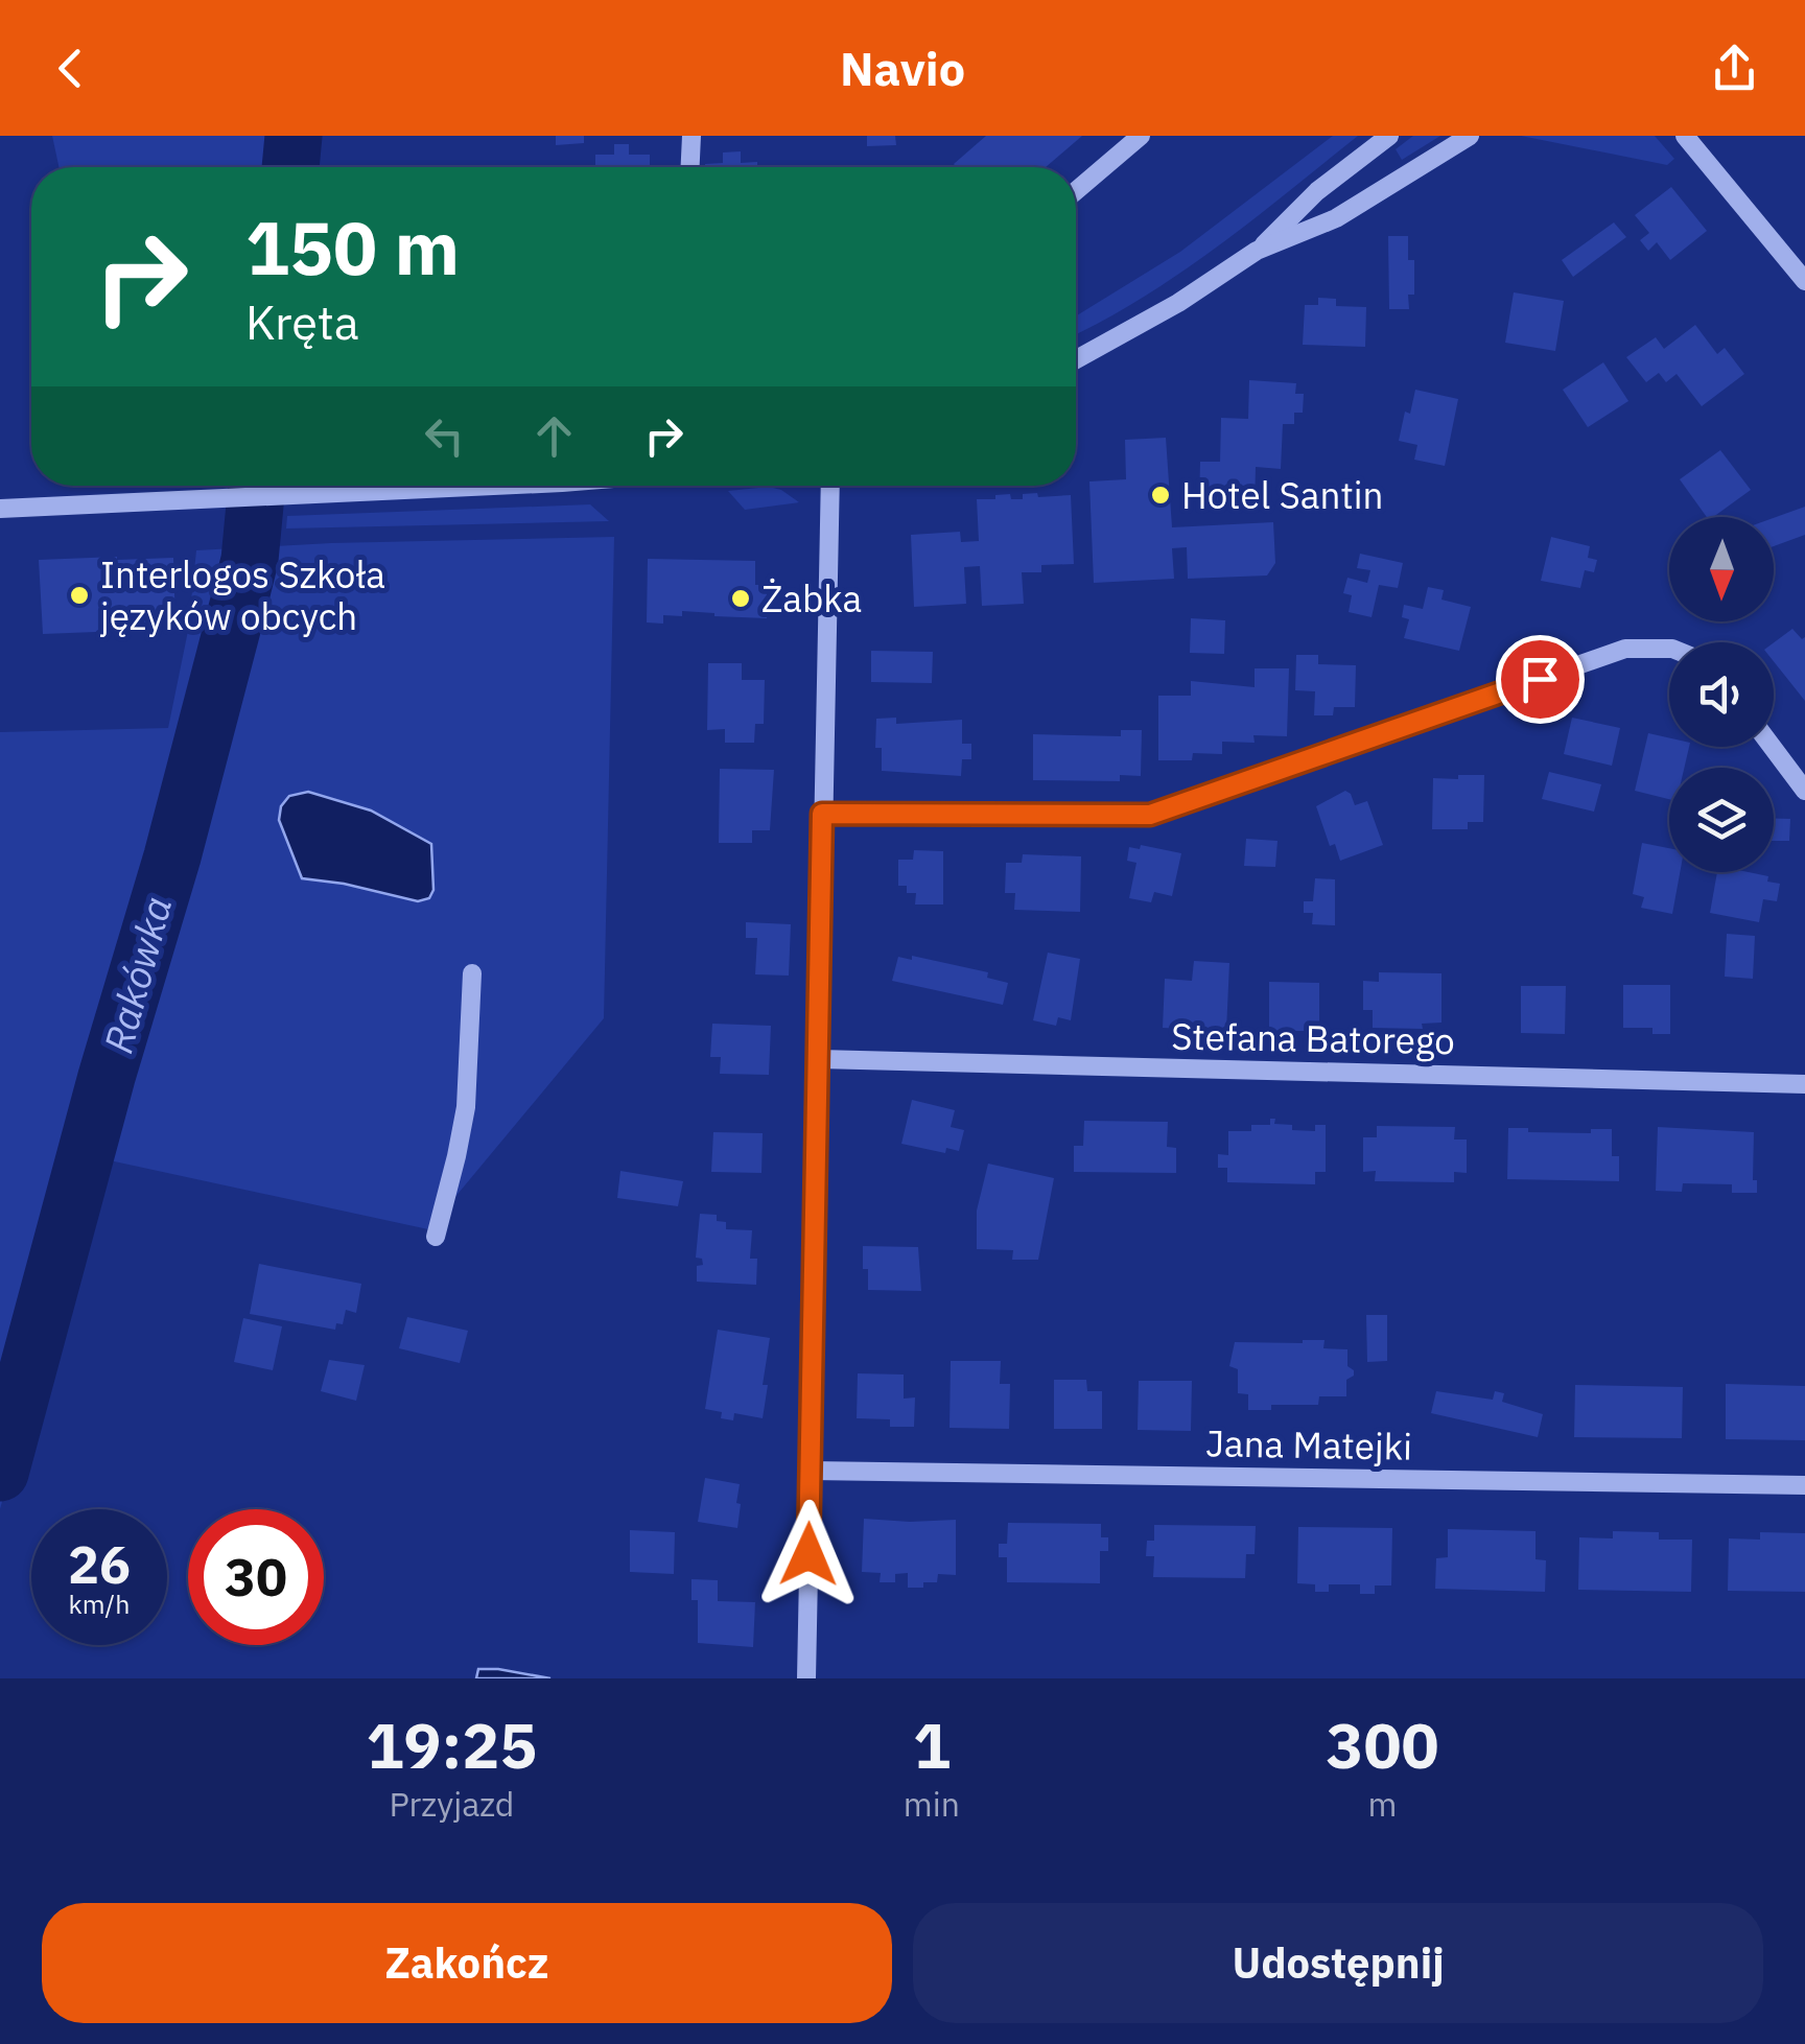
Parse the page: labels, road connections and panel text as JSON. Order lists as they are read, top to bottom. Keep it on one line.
{"streets":{"street":["Stefana Batorego","Jana Matejki"]},"water":["Rakówka"],"places":["Hotel Santin","Interlogos Szkoła języków obcych","Żabka"],"north":"bottom","page":{"header":"Navio","turn":["150 m","Kręta"],"speed":"26 km/h","limit":"30","eta":["19:25","Przyjazd","1","min","300","m"],"buttons":["Zakończ","Udostępnij"]}}
